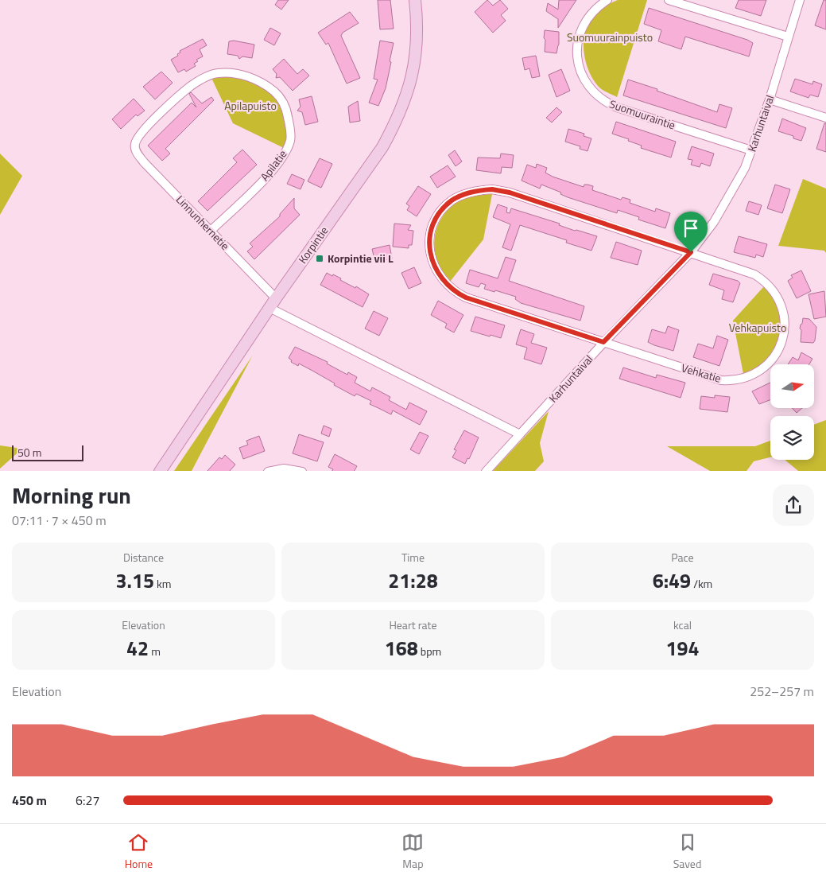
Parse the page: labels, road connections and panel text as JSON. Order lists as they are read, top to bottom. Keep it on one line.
{"streets":{"street":["Suomuuraintie","Karhuntaival","Apilatie","Linnunhernetie","Korpintie","Vehkatie"]},"crossings":[["Suomuuraintie","Karhuntaival"],["Karhuntaival","Vehkatie"],["Apilatie","Linnunhernetie"],["Linnunhernetie","Korpintie"]],"parks":["Suomuurainpuisto","Apilapuisto","Vehkapuisto"],"places":{"transit":["Korpintie vii L"]},"scale_bar":"50 m","north":"right","page":{"scale":"50 m","heading":["Morning run","07:11 · 7 × 450 m"],"stats":[["Distance","3.15 km"],["Time","21:28"],["Pace","6:49 /km"],["Elevation","42 m"],["Heart rate","168 bpm"],["kcal","194"]],"chart":["Elevation","252–257 m"],"list":[{"name":"450 m","note":"6:27"}],"tabs":["Home","Map","Saved"]}}
